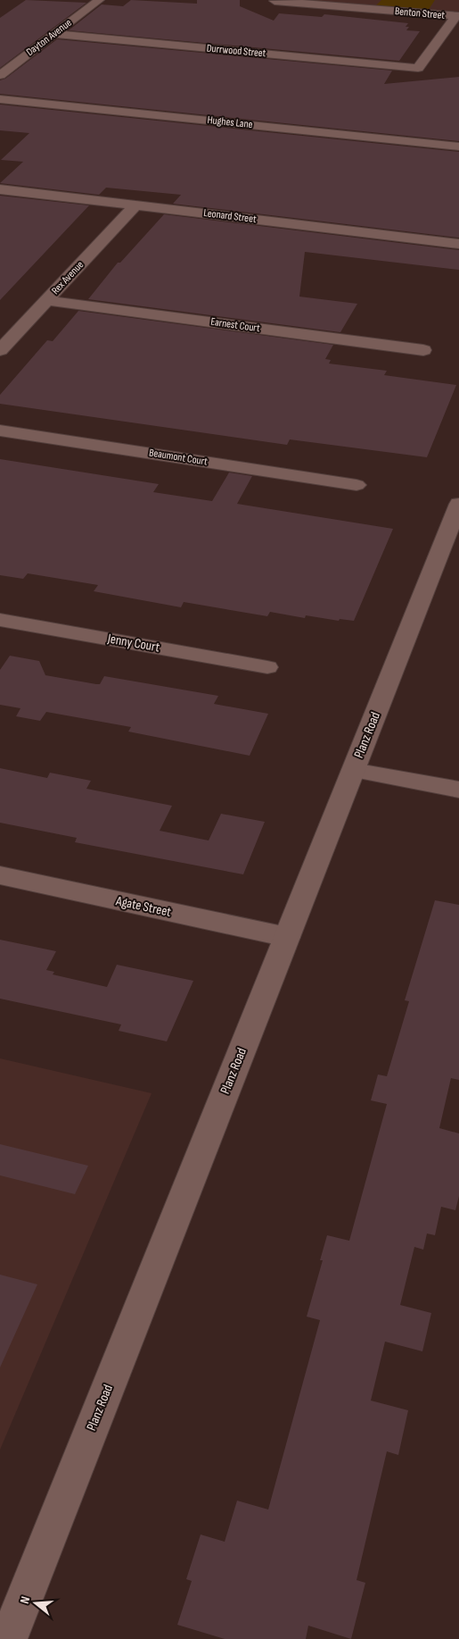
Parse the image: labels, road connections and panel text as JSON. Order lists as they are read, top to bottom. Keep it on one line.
{"streets":{"street":["Benton Street","Dayton Avenue","Durrwood Street","Hughes Lane","Leonard Street","Rex Avenue","Earnest Court","Beaumont Court","Jenny Court","Planz Road","Agate Street"]},"crossings":[["Benton Street","Durrwood Street"],["Dayton Avenue","Durrwood Street"],["Leonard Street","Rex Avenue"],["Rex Avenue","Earnest Court"],["Planz Road","Agate Street"]],"north":"left"}
